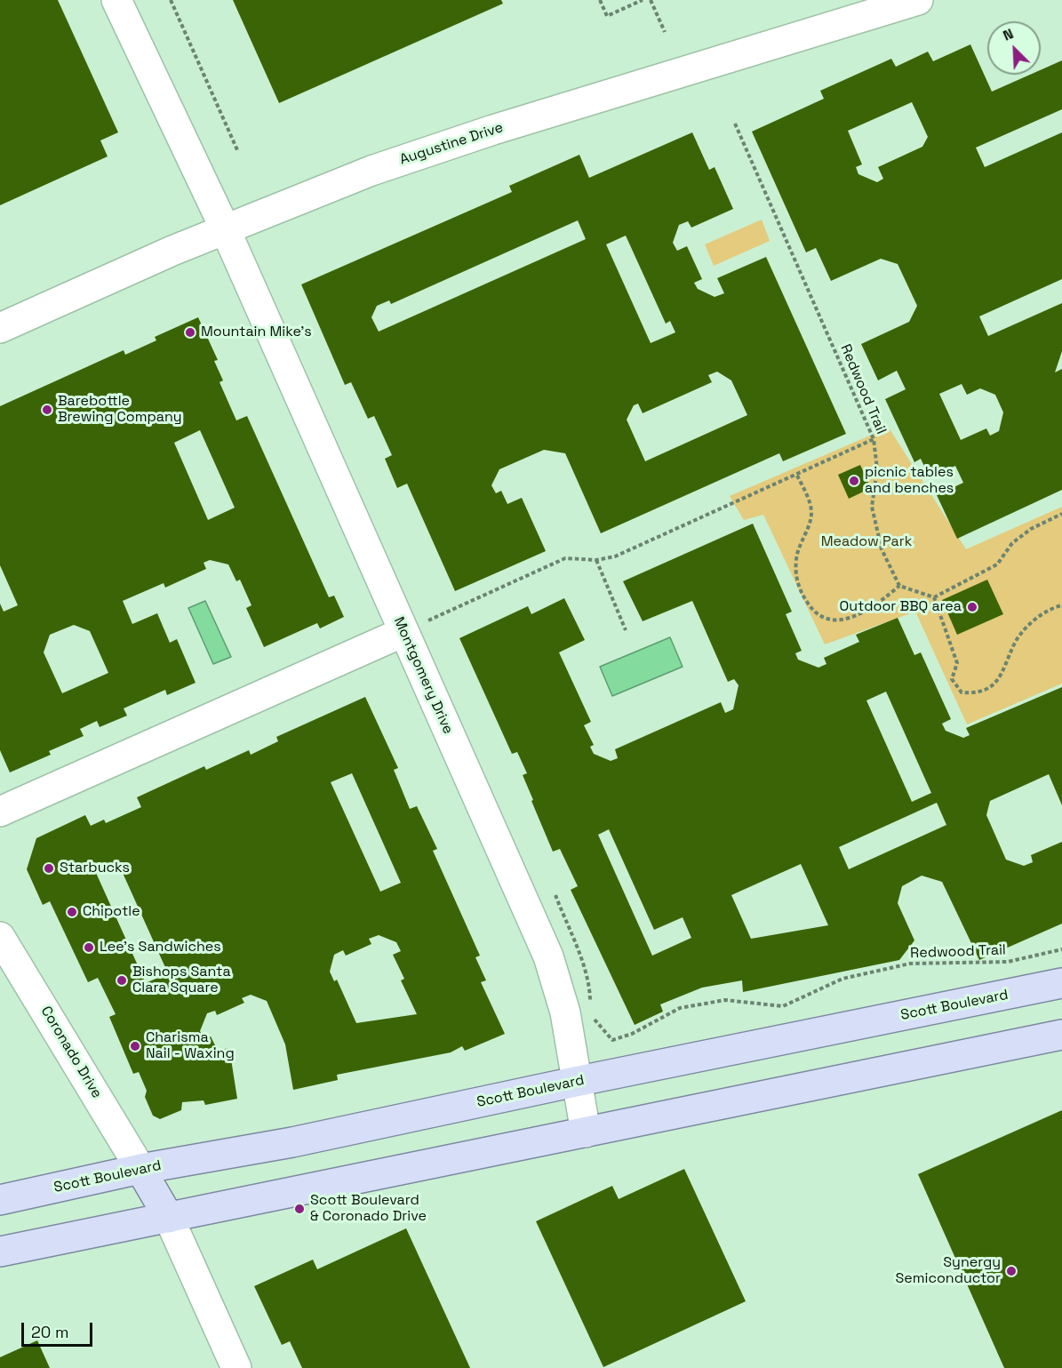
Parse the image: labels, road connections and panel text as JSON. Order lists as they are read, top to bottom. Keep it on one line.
{"streets":{"main road":["Scott Boulevard"],"street":["Augustine Drive","Montgomery Drive","Coronado Drive"],"path":["Redwood Trail"]},"crossings":[["Augustine Drive","Montgomery Drive"],["Montgomery Drive","Scott Boulevard"],["Scott Boulevard","Coronado Drive"]],"parks":["Meadow Park"],"places":["Mountain Mike's","Barebottle Brewing Company","picnic tables and benches","Outdoor BBQ area","Starbucks","Chipotle","Lee's Sandwiches","Bishops Santa Clara Square","Charisma Nail - Waxing","Scott Boulevard & Coronado Drive","Synergy Semiconductor"],"scale_bar":"20 m","north":"top left"}
